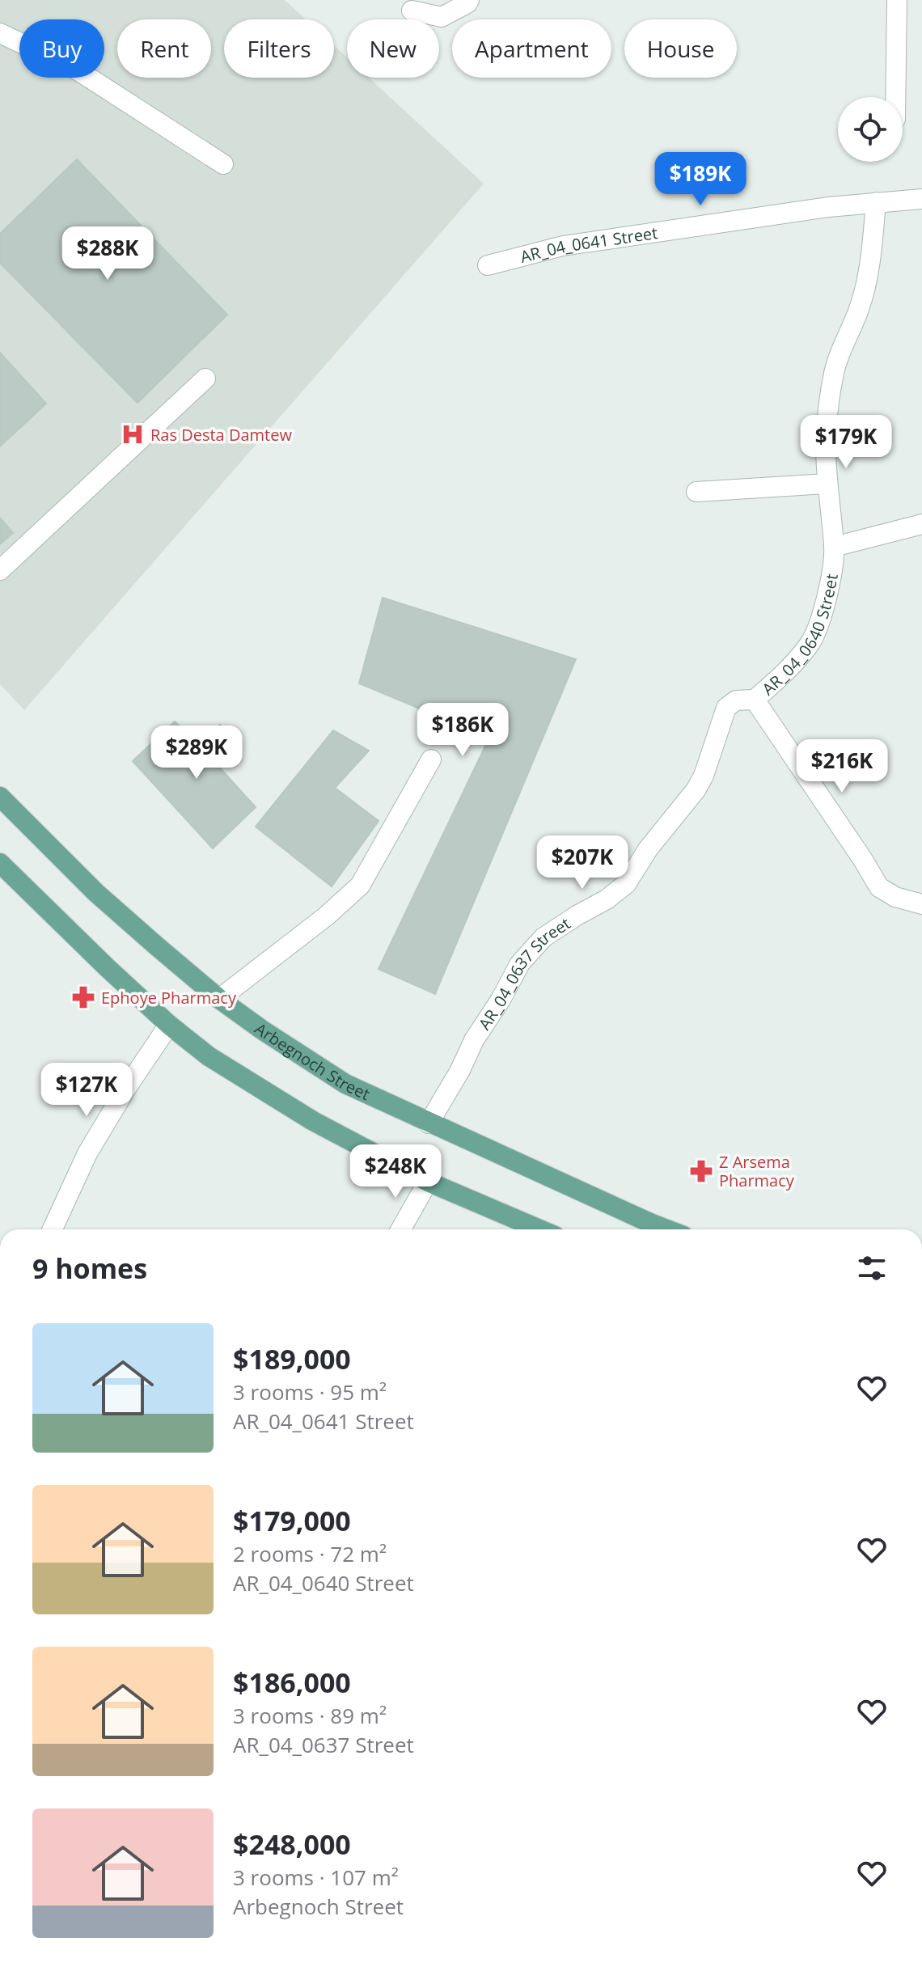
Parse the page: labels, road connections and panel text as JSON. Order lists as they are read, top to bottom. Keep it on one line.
{"streets":{"main road":["Arbegnoch Street"],"street":["AR_04_0641 Street","AR_04_0640 Street","AR_04_0637 Street"]},"crossings":[["AR_04_0641 Street","AR_04_0640 Street"],["AR_04_0640 Street","AR_04_0637 Street"],["AR_04_0637 Street","Arbegnoch Street"]],"places":{"hospital":["Ras Desta Damtew"],"pharmacy":["Ephoye Pharmacy","Z Arsema Pharmacy"]},"page":{"chip":["Buy","Rent","Filters","New","Apartment","House"],"price":["$189K","$288K","$179K","$186K","$289K","$216K","$207K","$127K","$248K"],"heading":"9 homes","list":[{"name":"$189,000","note":"3 rooms · 95 m² · AR_04_0641 Street"},{"name":"$179,000","note":"2 rooms · 72 m² · AR_04_0640 Street"},{"name":"$186,000","note":"3 rooms · 89 m² · AR_04_0637 Street"},{"name":"$248,000","note":"3 rooms · 107 m² · Arbegnoch Street"}]}}
